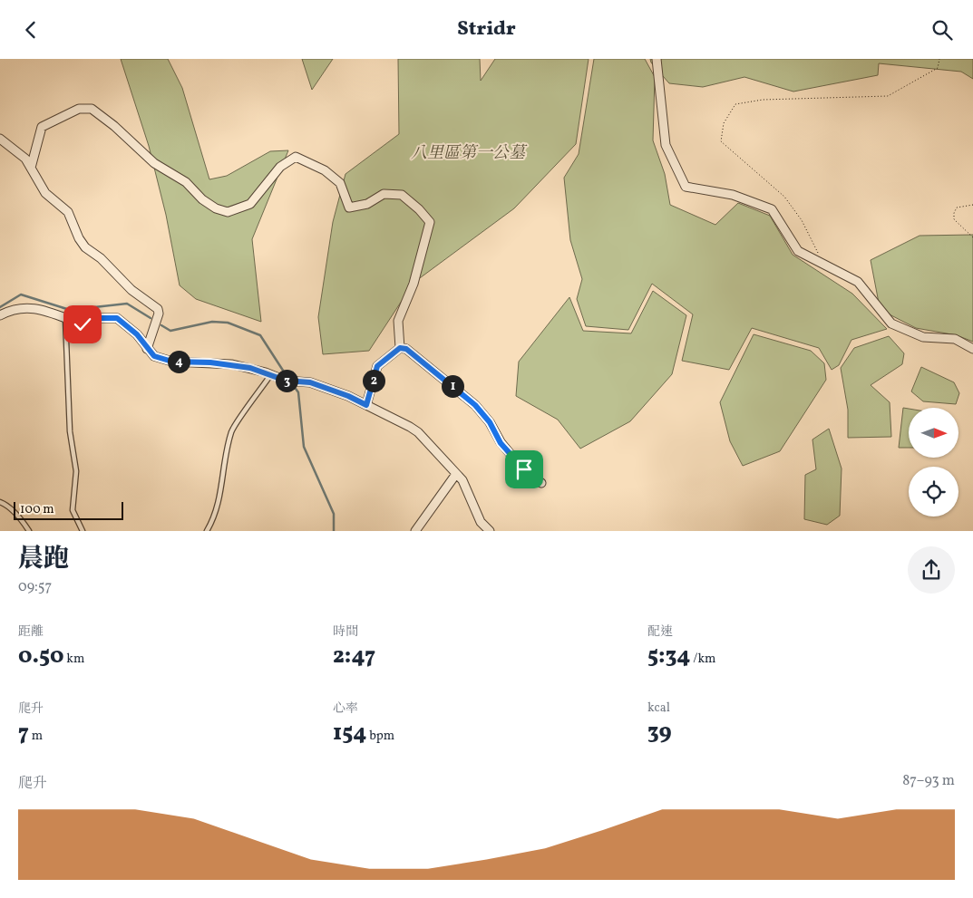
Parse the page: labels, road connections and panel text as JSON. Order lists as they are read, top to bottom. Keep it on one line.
{"parks":["八里區第一公墓"],"scale_bar":"100 m","north":"right","page":{"header":"Stridr","pins":["4","2","3","1"],"scale":"100 m","heading":["晨跑","09:57"],"stats":[["距離","0.50 km"],["時間","2:47"],["配速","5:34 /km"],["爬升","7 m"],["心率","154 bpm"],["kcal","39"]],"chart":["爬升","87–93 m"]}}
